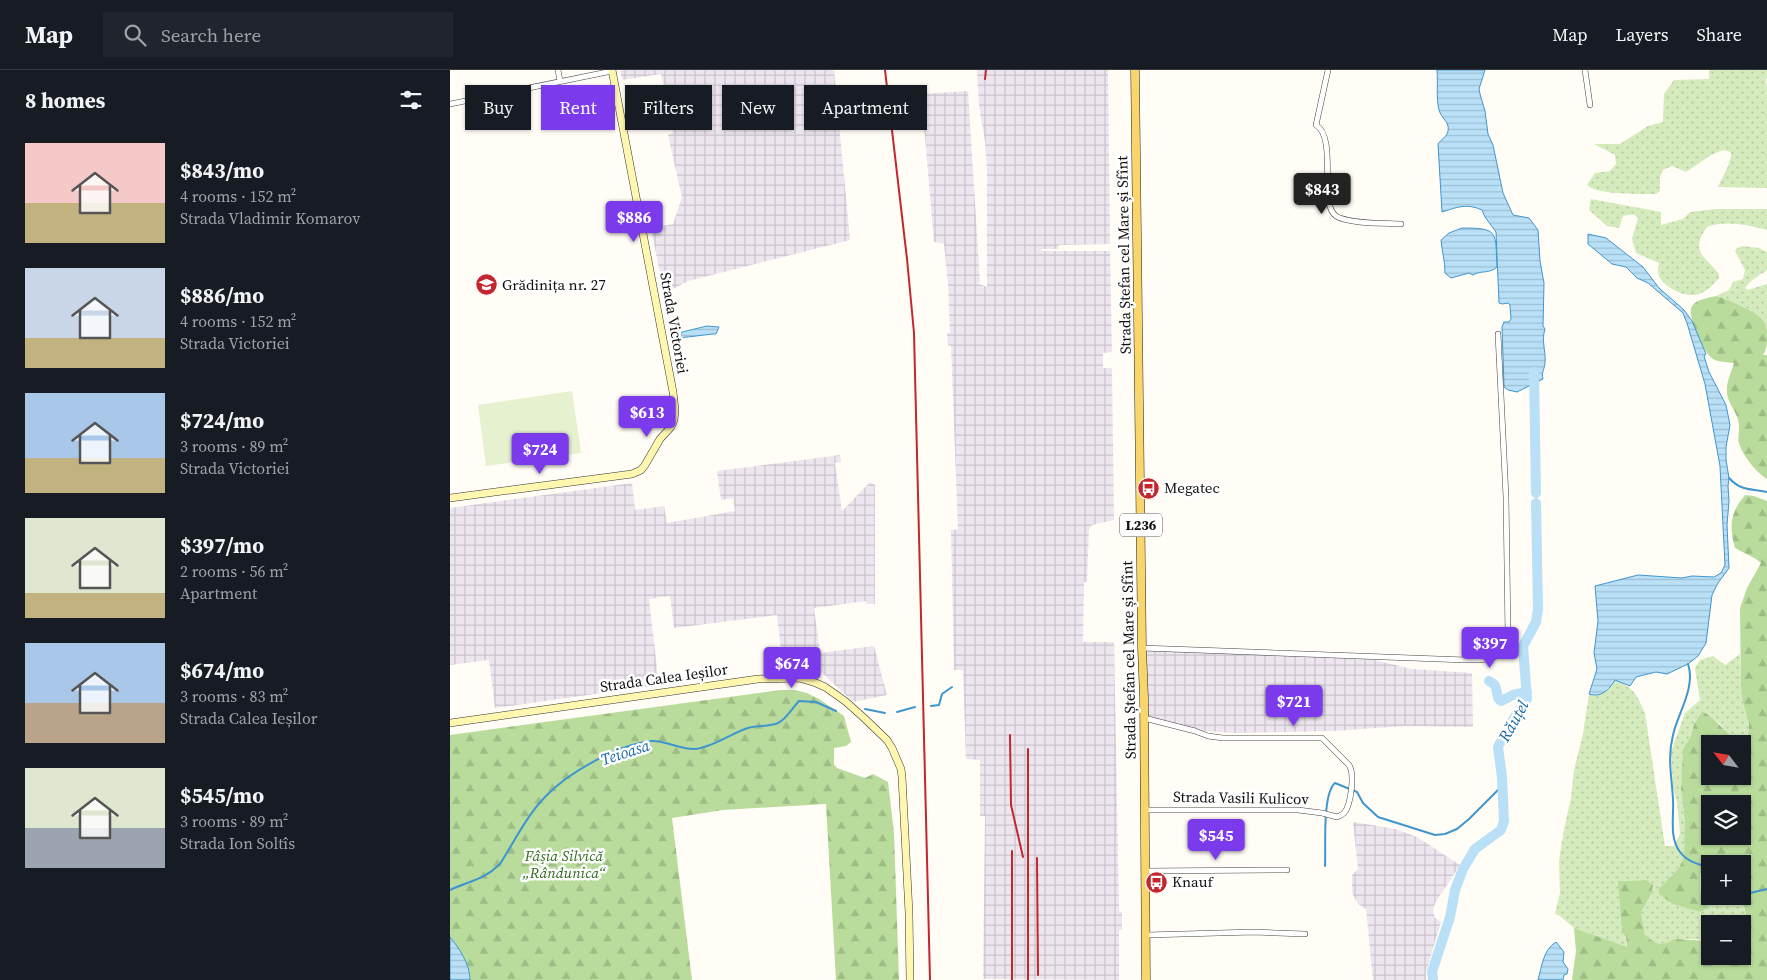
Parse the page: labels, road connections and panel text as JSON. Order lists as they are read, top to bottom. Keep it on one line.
{"streets":{"main road":["Strada Ștefan cel Mare și Sfînt","L236"],"street":["Strada Victoriei","Strada Calea Ieșilor","Strada Vasili Kulicov"]},"crossings":[["Strada Ștefan cel Mare și Sfînt","Strada Vasili Kulicov"]],"water":["Răuțel","Teioasa"],"parks":["Fâşia Silvică „Rândunica“"],"places":{"school or university":["Grădinița nr. 27"],"bus stop":["Megatec","Knauf"]},"north":"top left","page":{"header":"Map","search":"Search here","nav":["Map","Layers","Share"],"heading":"8 homes","chip":["Buy","Rent","Filters","New","Apartment"],"list":[{"name":"$843/mo","note":"4 rooms · 152 m² · Strada Vladimir Komarov"},{"name":"$886/mo","note":"4 rooms · 152 m² · Strada Victoriei"},{"name":"$724/mo","note":"3 rooms · 89 m² · Strada Victoriei"},{"name":"$397/mo","note":"2 rooms · 56 m² · Apartment"},{"name":"$674/mo","note":"3 rooms · 83 m² · Strada Calea Ieșilor"},{"name":"$545/mo","note":"3 rooms · 89 m² · Strada Ion Soltîs"}],"price":["$843","$886","$613","$724","$397","$674","$721","$545"],"map_buttons":["+","−"]}}
